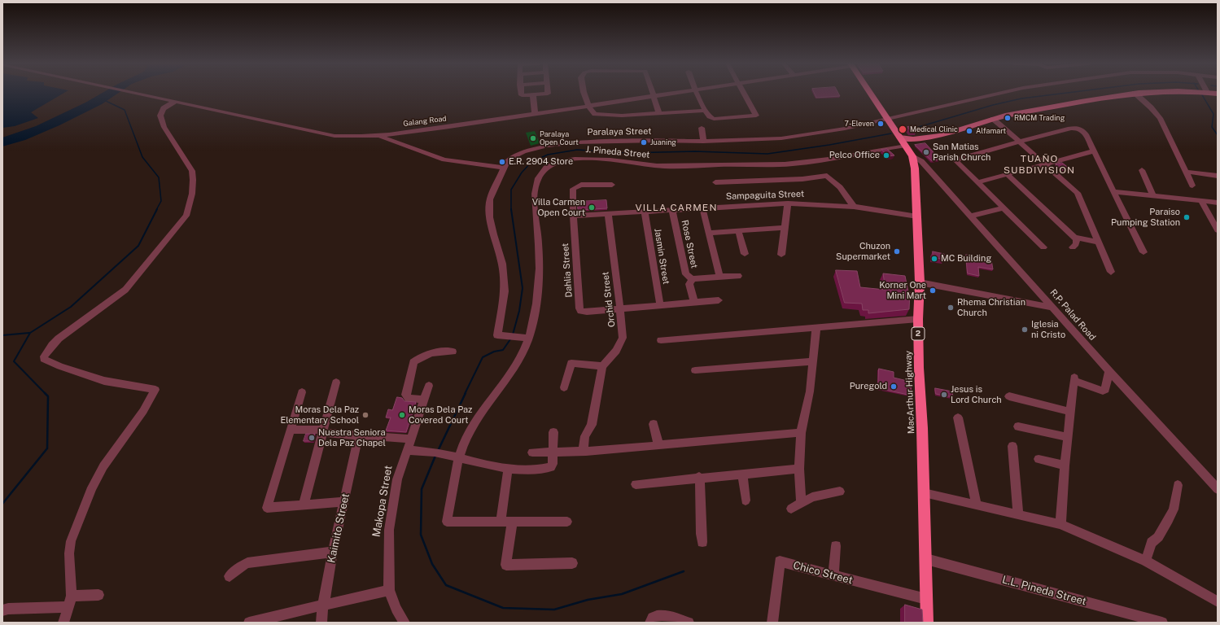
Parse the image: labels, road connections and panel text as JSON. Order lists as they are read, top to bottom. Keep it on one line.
{"streets":{"highway":["2","MacArthur Highway"],"street":["Galang Road","Paralaya Street","J. Pineda Street","Sampaguita Street","Rose Street","Jasmin Street","Dahlia Street","Orchid Street","R.P. Palad Road","Makopa Street","Kaimito Street","Chico Street","L.L. Pineda Street"]},"crossings":[["Paralaya Street","J. Pineda Street"],["Paralaya Street","MacArthur Highway"],["J. Pineda Street","MacArthur Highway"],["Sampaguita Street","Rose Street"],["Sampaguita Street","Jasmin Street"],["Sampaguita Street","Dahlia Street"],["Sampaguita Street","Orchid Street"],["Sampaguita Street","MacArthur Highway"],["Rose Street","Dahlia Street"],["Jasmin Street","Dahlia Street"],["Dahlia Street","Orchid Street"],["R.P. Palad Road","MacArthur Highway"],["MacArthur Highway","Chico Street"],["MacArthur Highway","L.L. Pineda Street"]],"districts":["TUAÑO SUBDIVISION","VILLA CARMEN"],"places":["RMCM Trading","7-Eleven","Medical Clinic","Alfamart","Paralaya Open Court","Juaning","San Matias Parish Church","Pelco Office","E.R. 2904 Store","Villa Carmen Open Court","Paraiso Pumping Station","Chuzon Supermarket","MC Building","Korner One Mini Mart","Rhema Christian Church","Iglesia ni Cristo","Puregold","Jesus is Lord Church","Moras Dela Paz Elementary School","Moras Dela Paz Covered Court","Nuestra Seniora Dela Paz Chapel"]}
